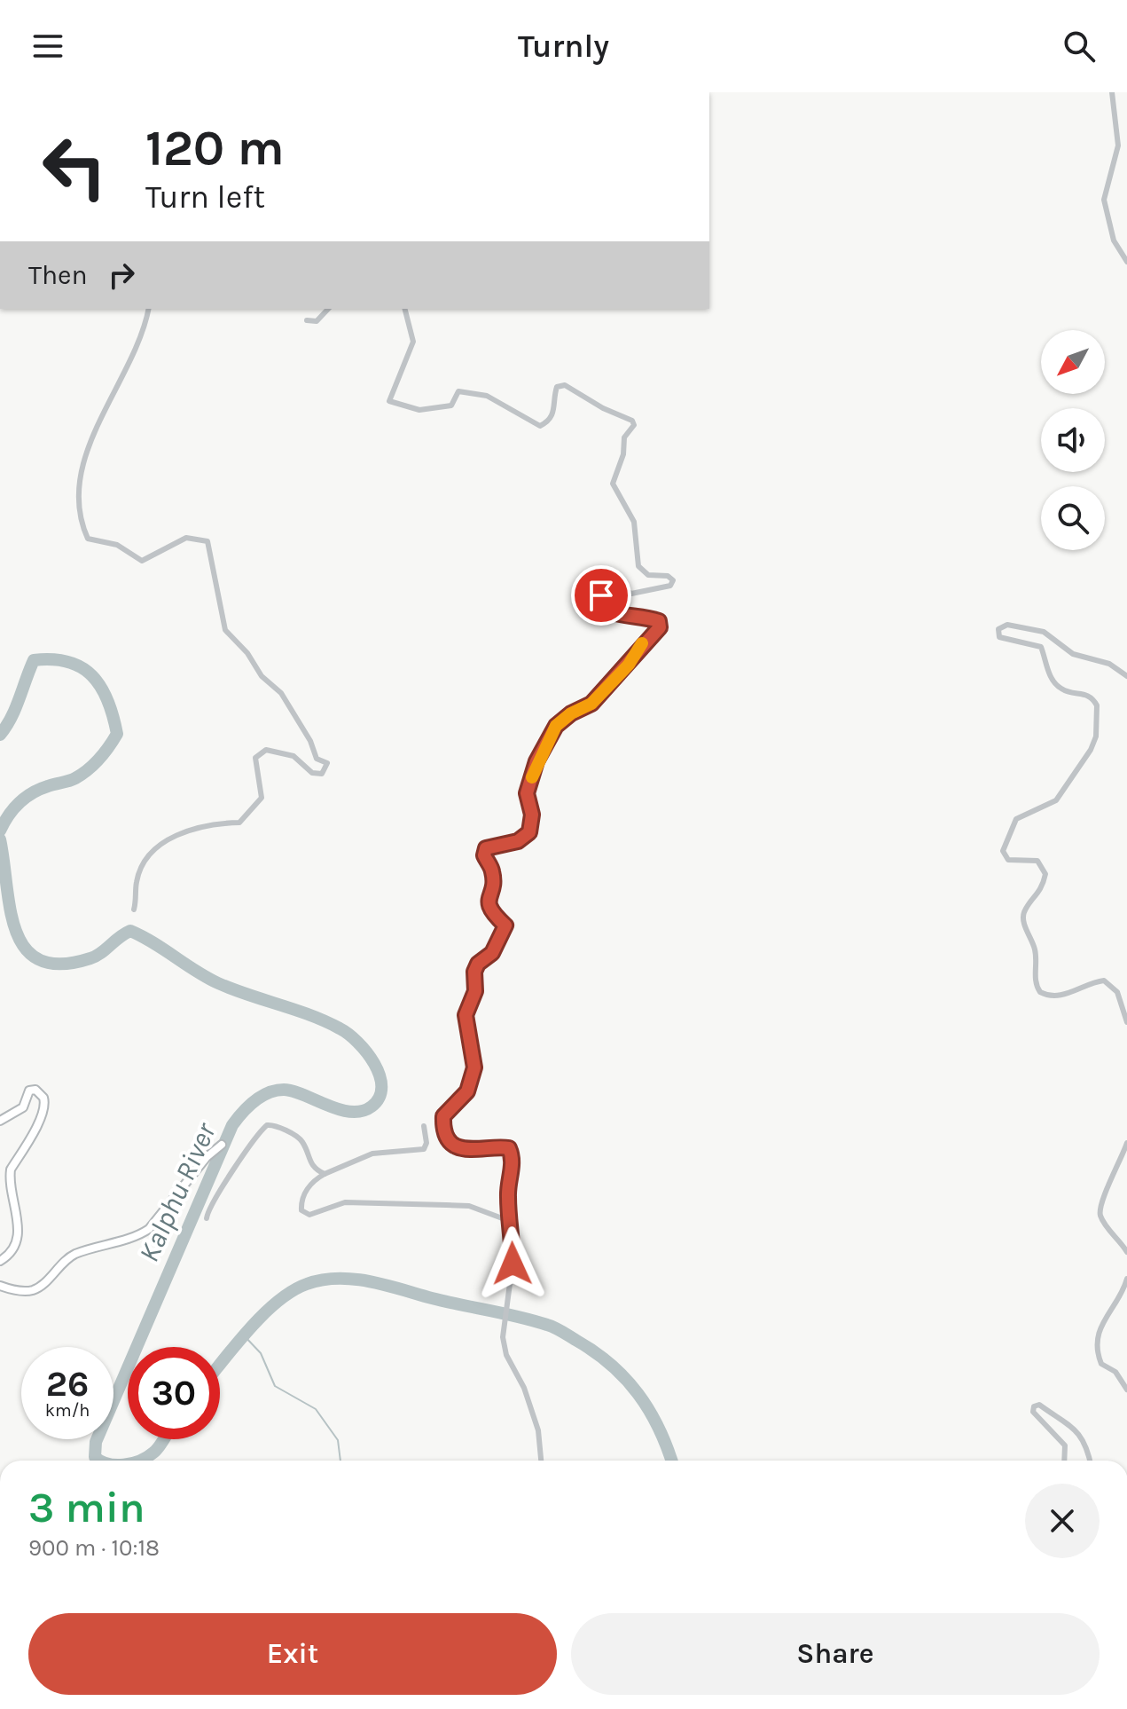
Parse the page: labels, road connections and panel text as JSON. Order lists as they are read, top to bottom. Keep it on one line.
{"water":["Kalphu River"],"north":"bottom left","page":{"header":"Turnly","turn":["120 m","Turn left"],"then":"Then","speed":"26 km/h","limit":"30","heading":["3 min","900 m · 10:18"],"buttons":["Exit","Share"]}}
